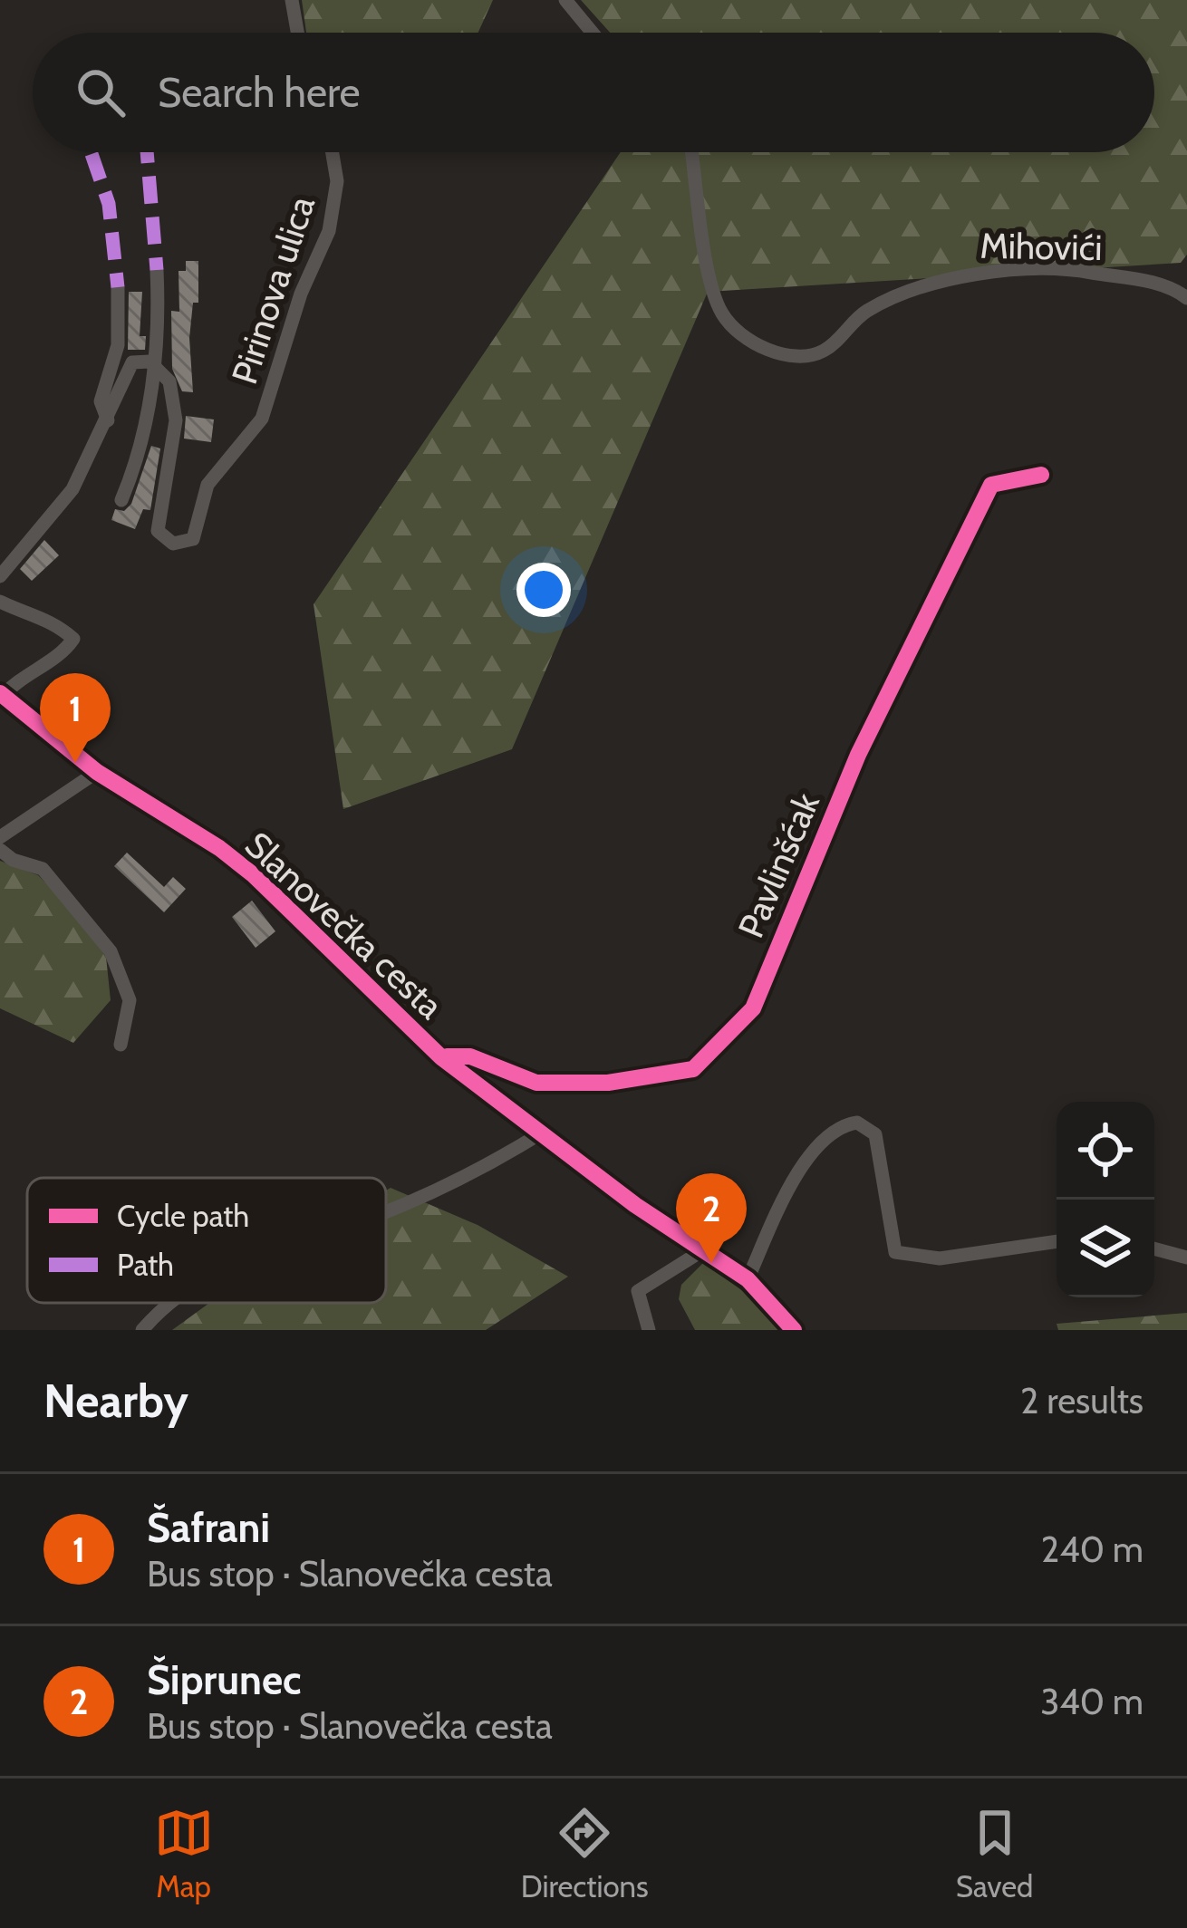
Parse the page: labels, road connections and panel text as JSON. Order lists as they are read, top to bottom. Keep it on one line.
{"streets":{"street":["Mihovići","Pirinova ulica","Pavlinšćak","Slanovečka cesta"]},"crossings":[["Pavlinšćak","Slanovečka cesta"]],"legend":["Cycle path","Path"],"page":{"search":"Search here","pins":["1","2"],"heading":["Nearby","2 results"],"list":[{"mark":"1","name":"Šafrani","note":"Bus stop · Slanovečka cesta","value":"240 m"},{"mark":"2","name":"Šiprunec","note":"Bus stop · Slanovečka cesta","value":"340 m"}],"nav":["Map","Directions","Saved"]}}
